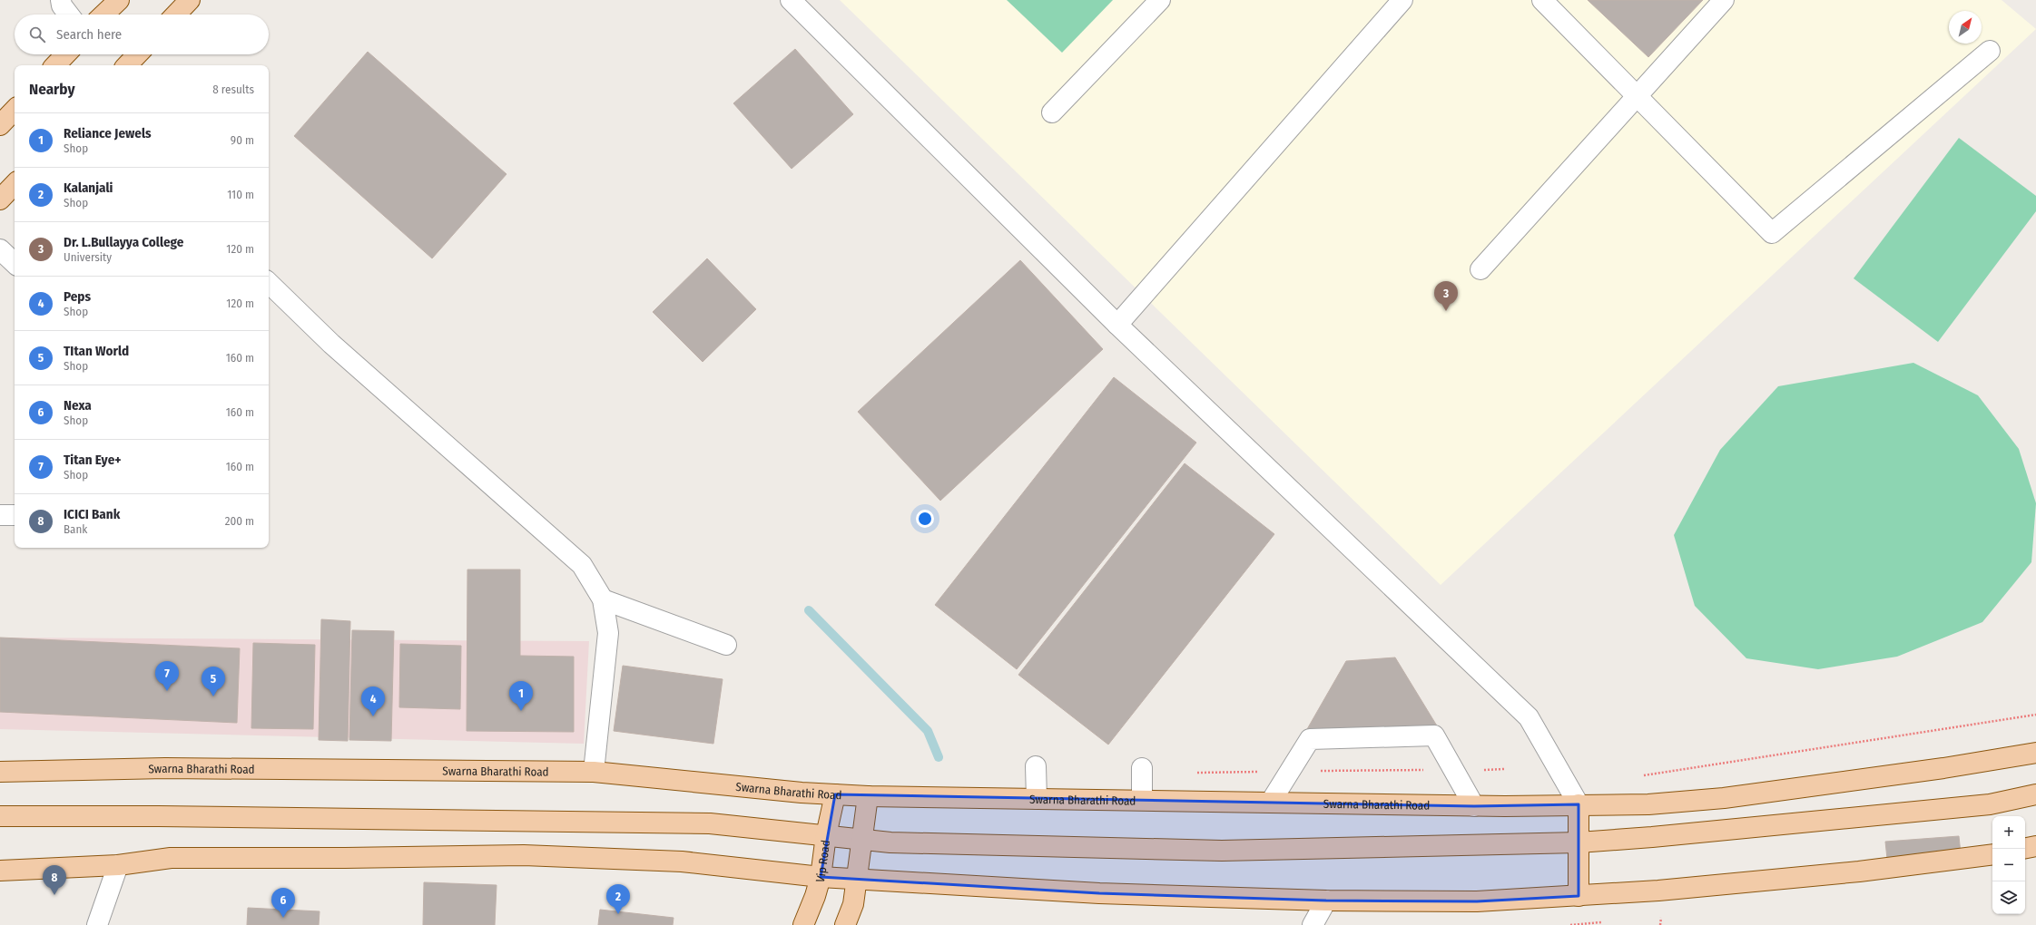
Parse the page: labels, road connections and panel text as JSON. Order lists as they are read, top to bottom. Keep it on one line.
{"streets":{"main road":["Swarna Bharathi Road","Vip Road"]},"crossings":[["Swarna Bharathi Road","Vip Road"]],"north":"top right","page":{"search":"Search here","heading":["Nearby","8 results"],"list":[{"mark":"1","name":"Reliance Jewels","note":"Shop","value":"90 m"},{"mark":"2","name":"Kalanjali","note":"Shop","value":"110 m"},{"mark":"3","name":"Dr. L.Bullayya College","note":"University","value":"120 m"},{"mark":"4","name":"Peps","note":"Shop","value":"120 m"},{"mark":"5","name":"TItan World","note":"Shop","value":"160 m"},{"mark":"6","name":"Nexa","note":"Shop","value":"160 m"},{"mark":"7","name":"Titan Eye+","note":"Shop","value":"160 m"},{"mark":"8","name":"ICICI Bank","note":"Bank","value":"200 m"}],"pins":["3","7","5","1","4","8","2","6"],"map_buttons":["+","−"]}}
